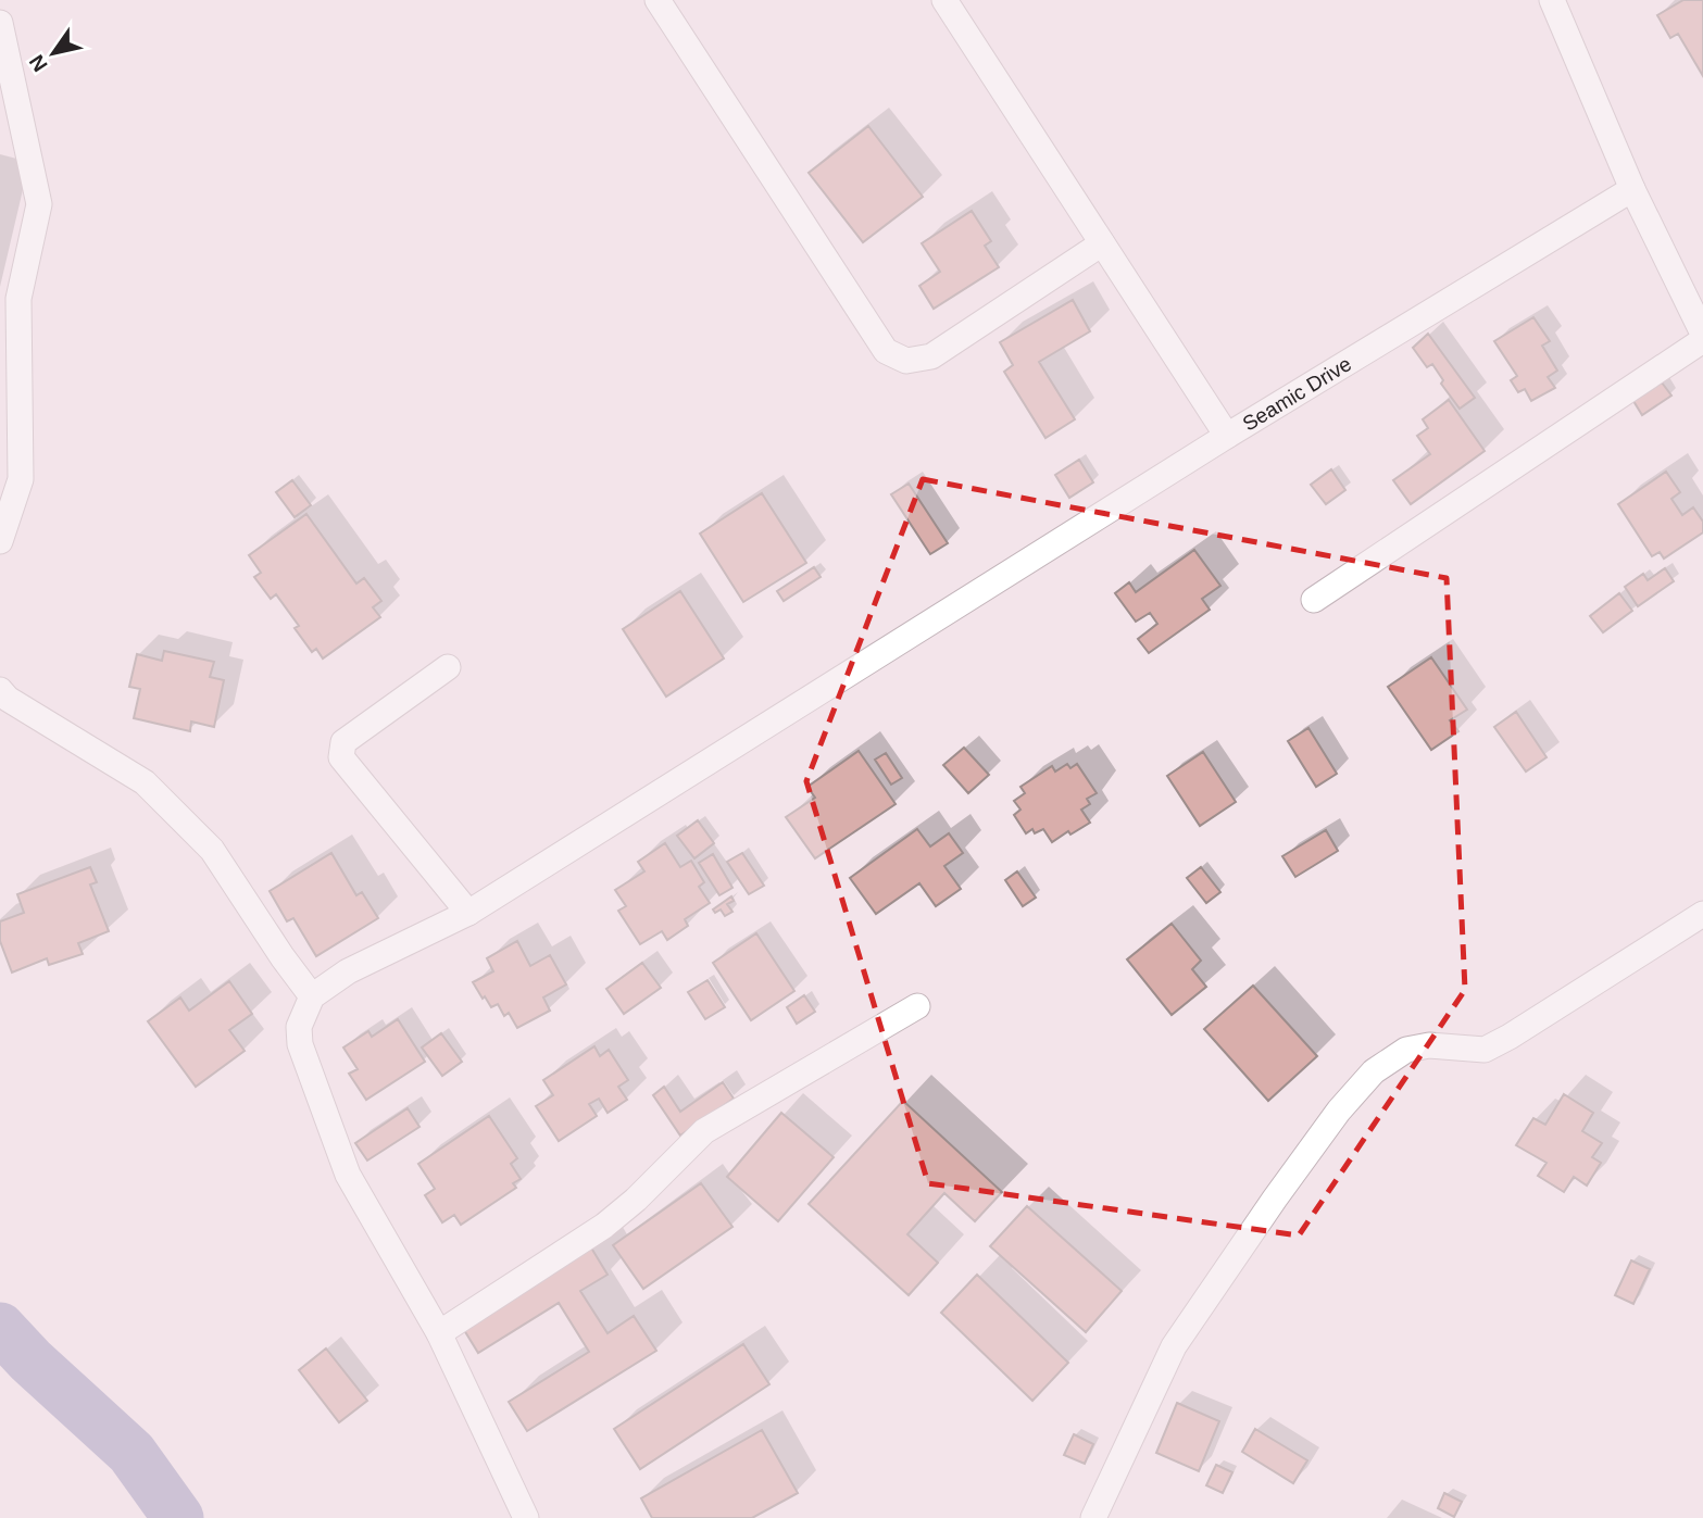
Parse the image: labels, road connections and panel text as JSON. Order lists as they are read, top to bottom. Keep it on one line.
{"streets":{"street":["Seamic Drive"]},"north":"bottom left"}
